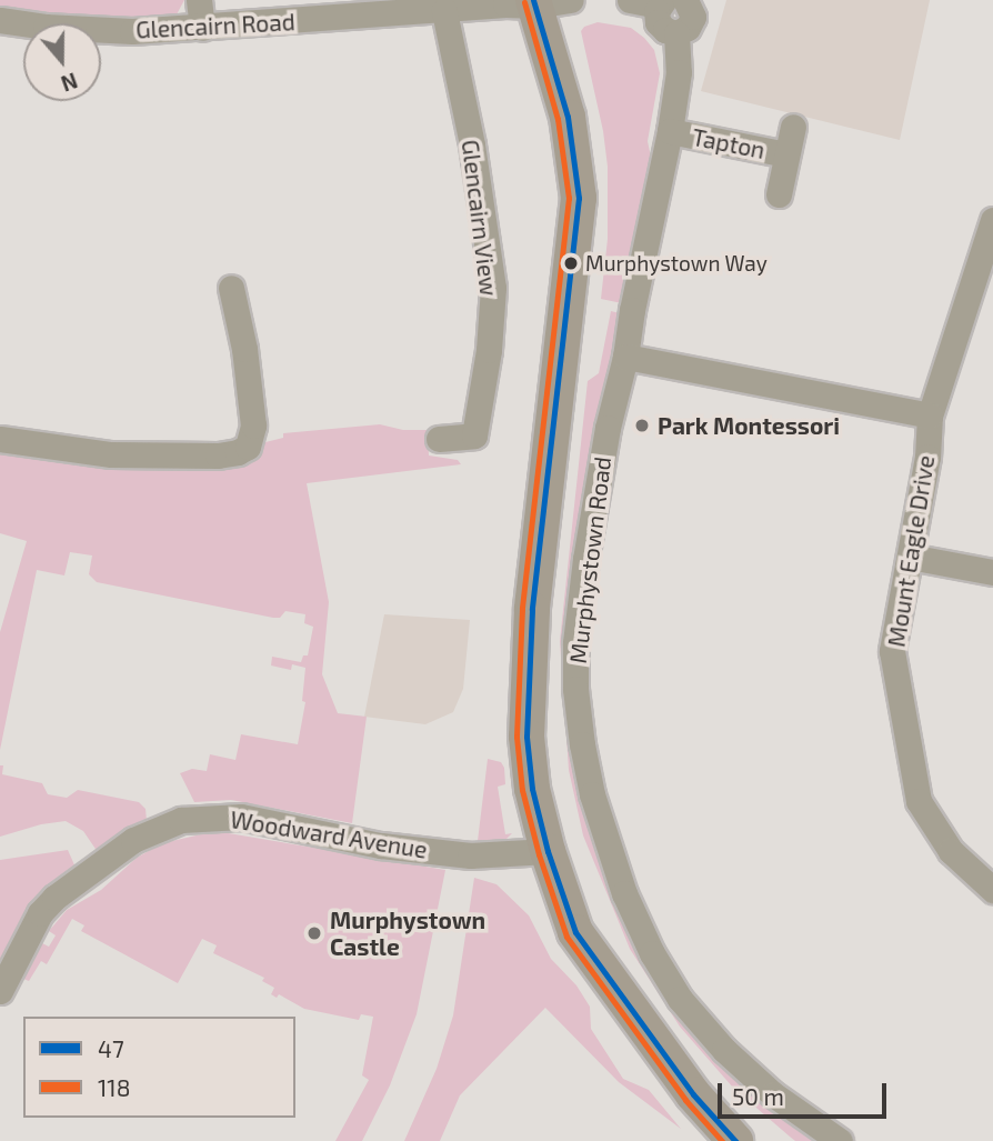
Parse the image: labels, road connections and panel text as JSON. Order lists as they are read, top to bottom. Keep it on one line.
{"streets":{"street":["Glencairn Road","Tapton","Glencairn View","Mount Eagle Drive","Murphystown Road","Woodward Avenue"]},"crossings":[["Glencairn Road","Glencairn View"],["Tapton","Murphystown Road"]],"places":["Murphystown Way","Park Montessori","Murphystown Castle"],"lines":["transit line 47","transit line 118"],"legend":["47","118"],"scale_bar":"50 m","north":"bottom"}
